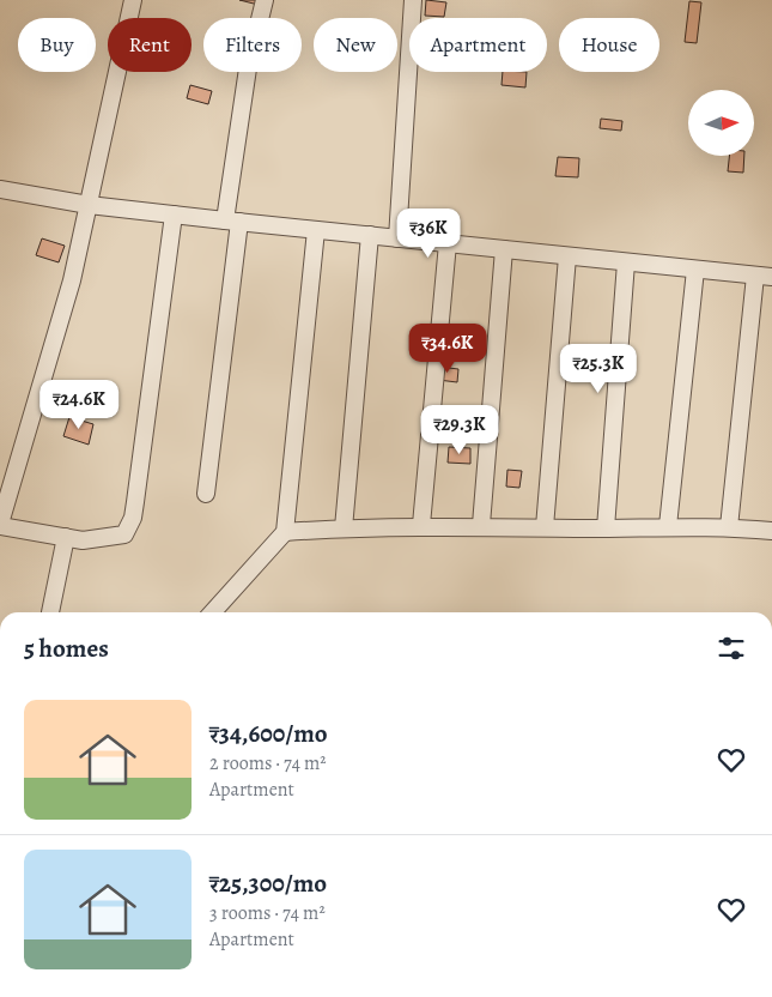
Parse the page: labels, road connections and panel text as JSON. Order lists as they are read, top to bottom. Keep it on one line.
{"north":"right","page":{"chip":["Buy","Rent","Filters","New","Apartment","House"],"price":["₹36K","₹34.6K","₹25.3K","₹24.6K","₹29.3K"],"heading":"5 homes","list":[{"name":"₹34,600/mo","note":"2 rooms · 74 m² · Apartment"},{"name":"₹25,300/mo","note":"3 rooms · 74 m² · Apartment"}]}}
